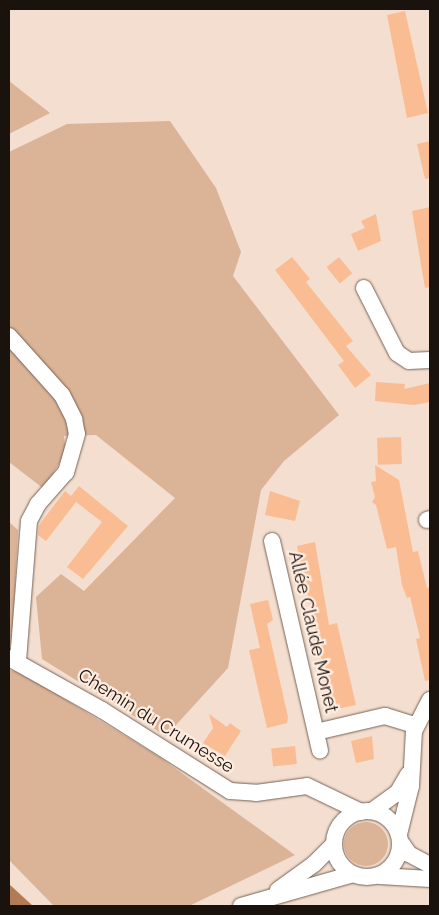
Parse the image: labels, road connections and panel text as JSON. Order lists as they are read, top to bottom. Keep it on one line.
{"streets":{"street":["Allée Claude Monet","Chemin du Crumesse"]}}
